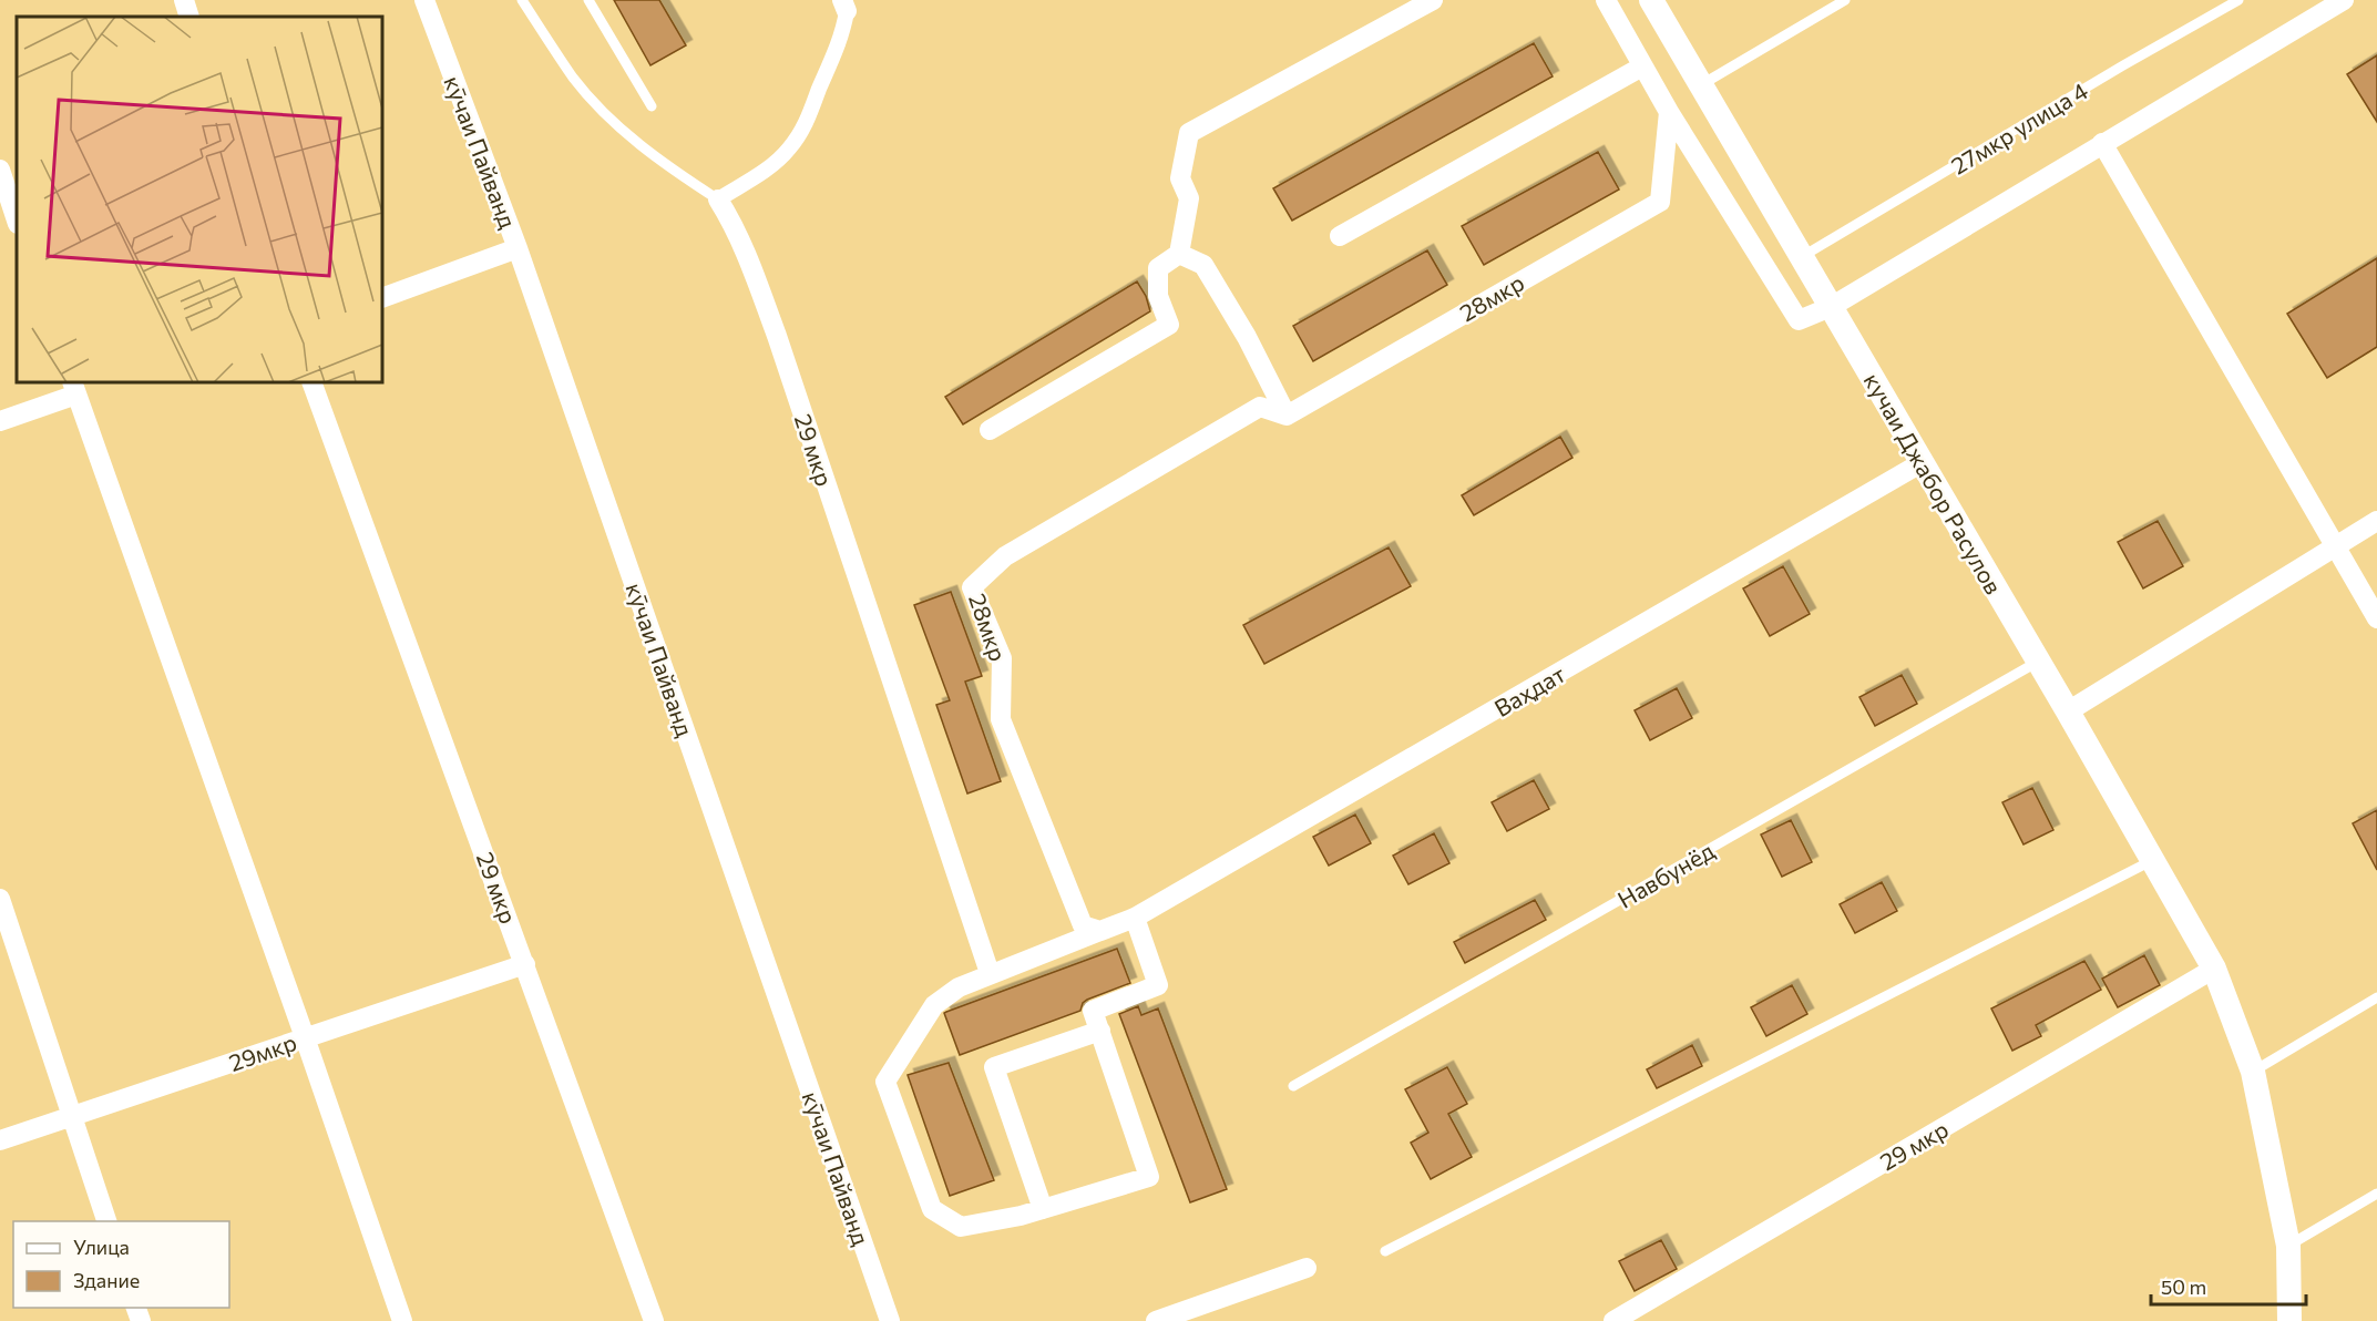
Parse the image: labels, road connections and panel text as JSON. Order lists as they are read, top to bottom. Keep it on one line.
{"streets":{"street":["кӯчаи Пайванд","28мкр","29 мкр","кучаи Джабор Расулов","Ваҳдат","29мкр"],"lane":["27мкр улица 4","Навбунёд"]},"crossings":[["27мкр улица 4","кучаи Джабор Расулов"],["29 мкр","кучаи Джабор Расулов"],["29 мкр","29мкр"],["кучаи Джабор Расулов","Ваҳдат"],["кучаи Джабор Расулов","Навбунёд"]],"legend":["Улица","Здание"],"scale_bar":"50 m"}
